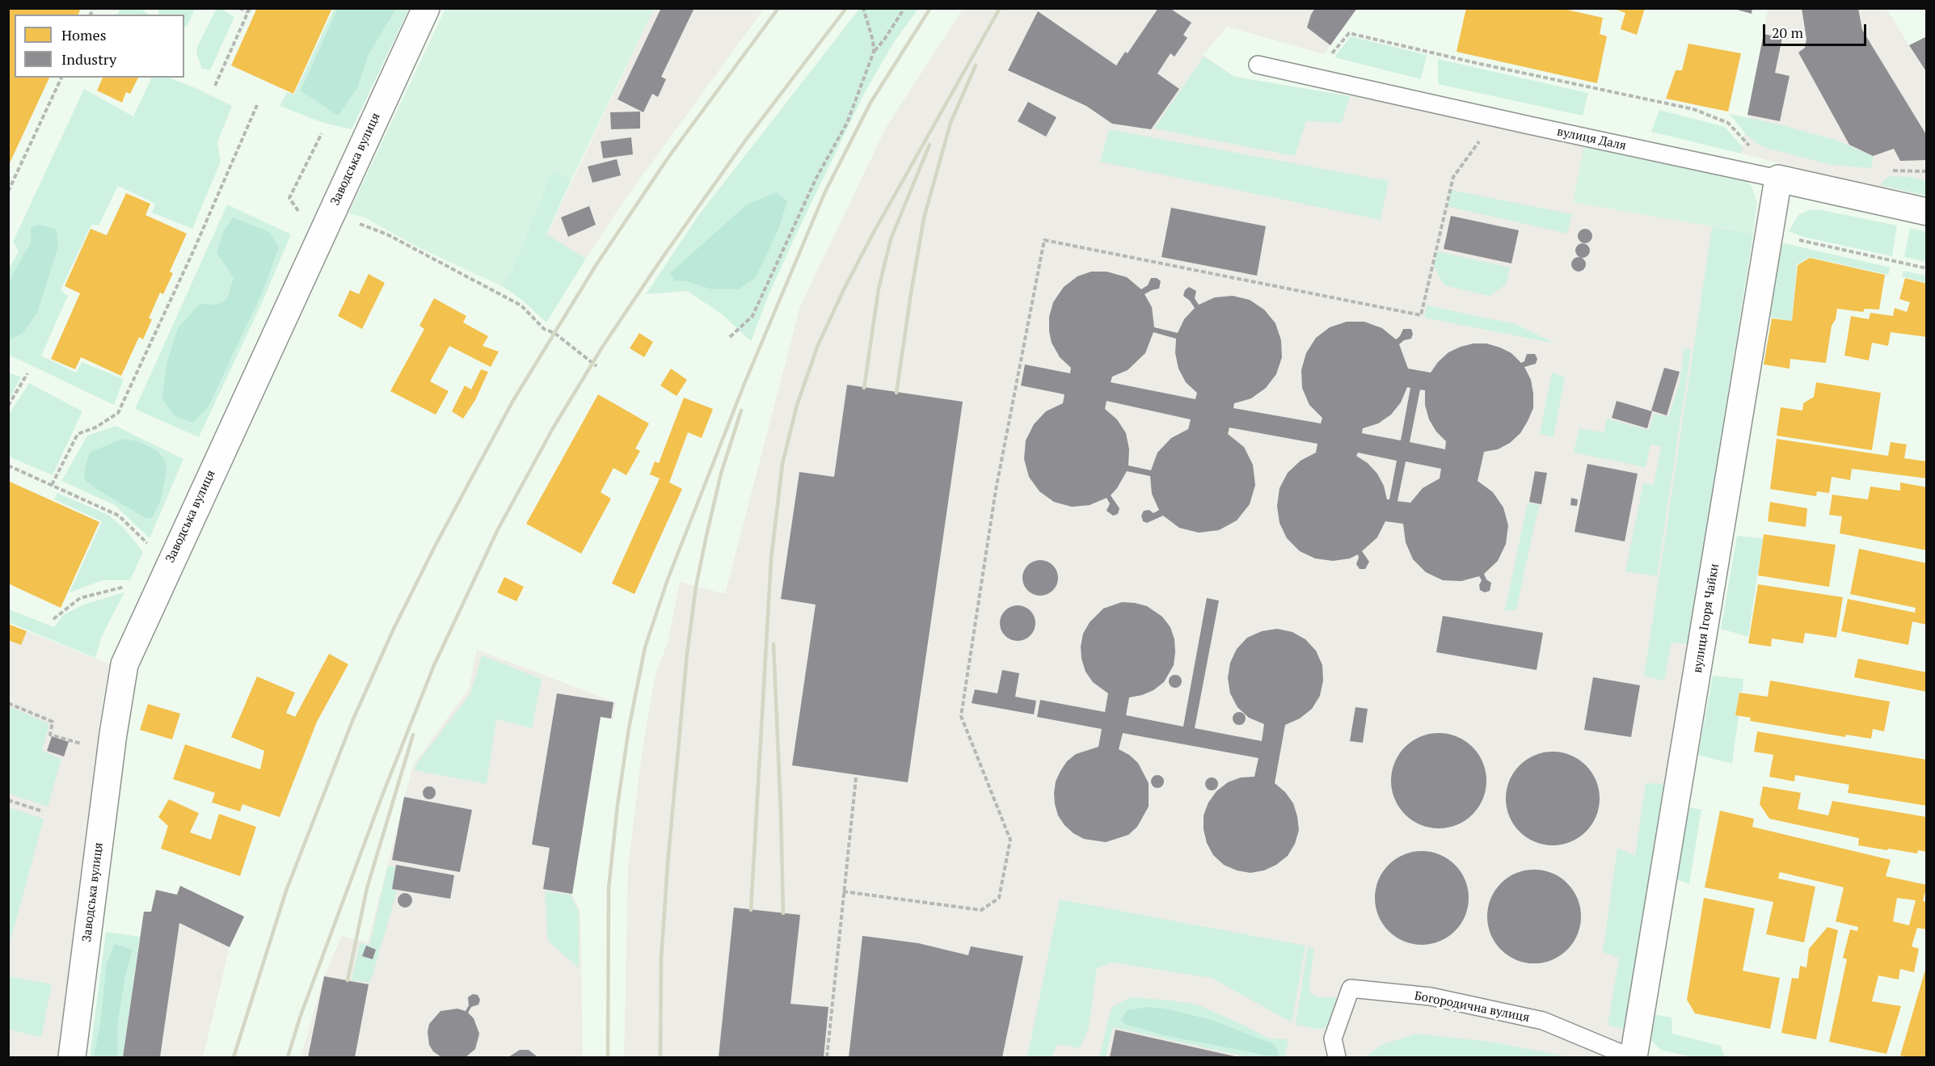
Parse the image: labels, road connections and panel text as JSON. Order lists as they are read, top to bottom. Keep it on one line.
{"streets":{"street":["вулиця Даля","Заводська вулиця","вулиця Ігоря Чайки"],"lane":["Богородична вулиця"]},"crossings":[["вулиця Даля","вулиця Ігоря Чайки"]],"legend":["Homes","Industry"],"scale_bar":"20 m"}
